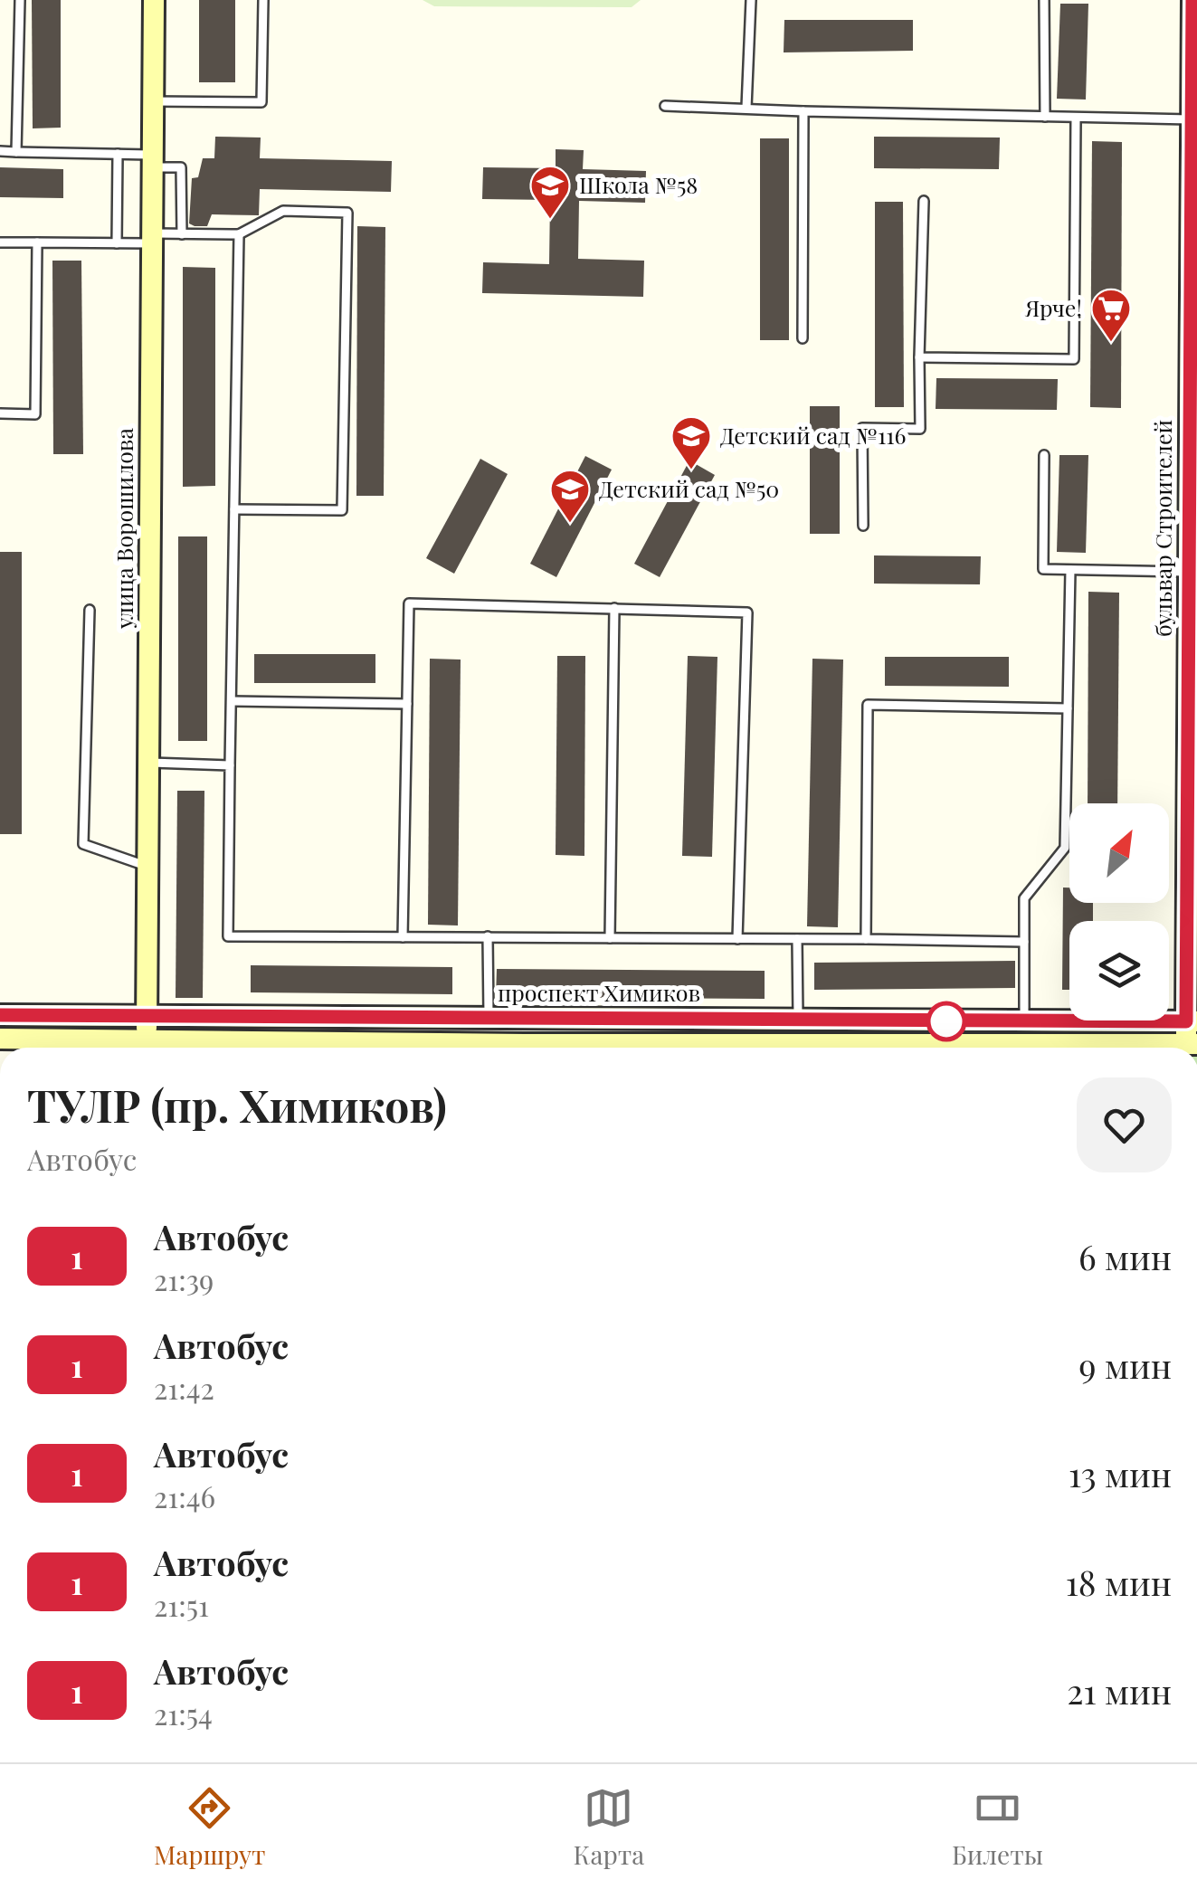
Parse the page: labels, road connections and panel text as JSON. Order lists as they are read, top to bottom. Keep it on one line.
{"streets":{"main road":["улица Ворошилова","бульвар Строителей","проспект Химиков"]},"crossings":[["улица Ворошилова","проспект Химиков"],["бульвар Строителей","проспект Химиков"]],"places":{"school or university":["Школа №58","Детский сад №116","Детский сад №50"],"supermarket":["Ярче!"]},"lines":["bus line 1"],"north":"top right","page":{"heading":["ТУЛР (пр. Химиков)","Автобус"],"list":[{"mark":"1","name":"Автобус","note":"21:39","value":"6 мин"},{"mark":"1","name":"Автобус","note":"21:42","value":"9 мин"},{"mark":"1","name":"Автобус","note":"21:46","value":"13 мин"},{"mark":"1","name":"Автобус","note":"21:51","value":"18 мин"},{"mark":"1","name":"Автобус","note":"21:54","value":"21 мин"}],"tabs":["Маршрут","Карта","Билеты"]}}
